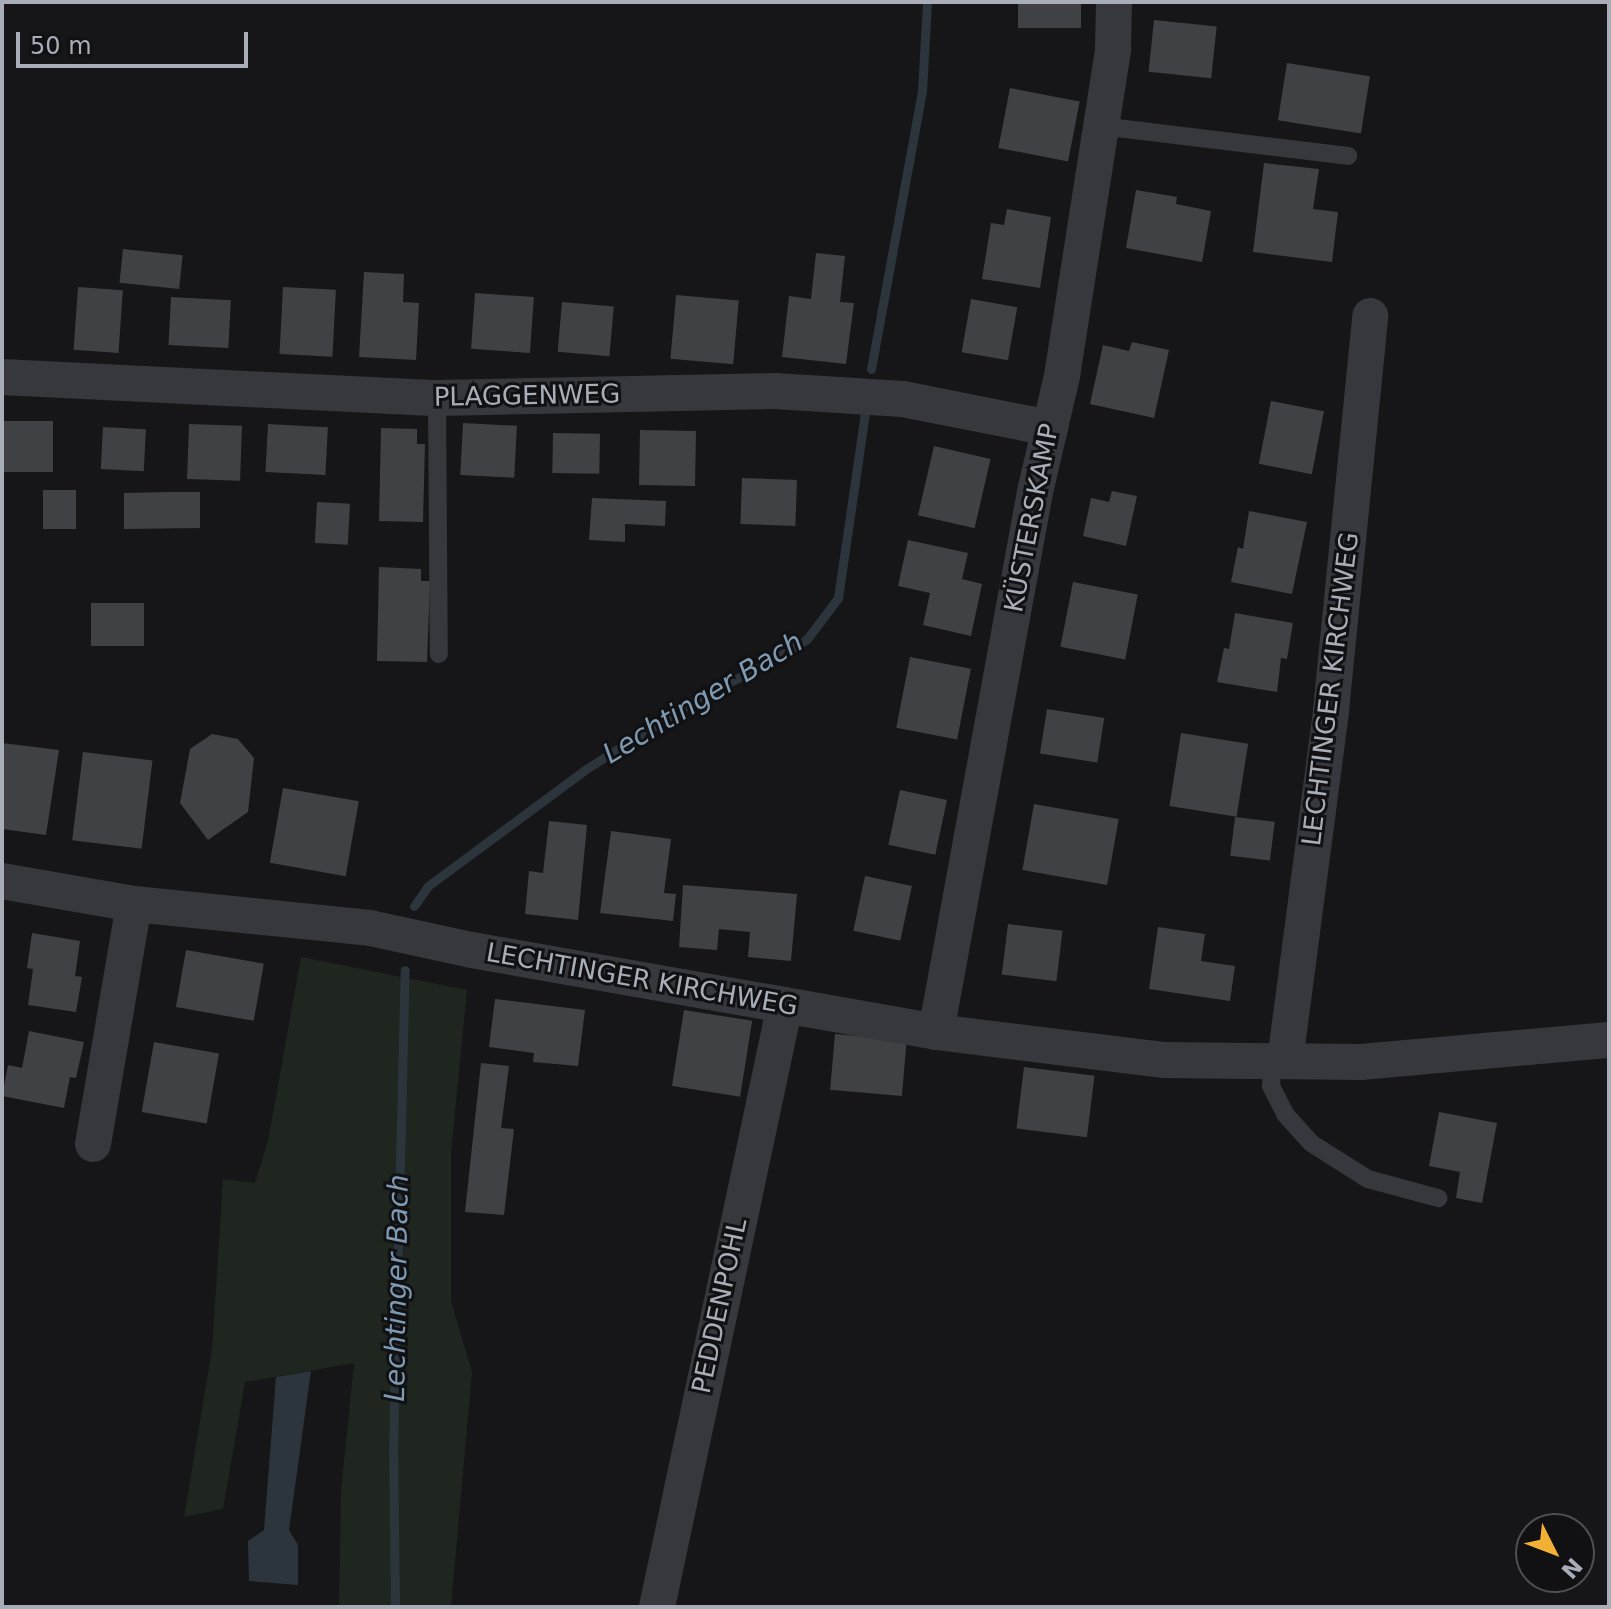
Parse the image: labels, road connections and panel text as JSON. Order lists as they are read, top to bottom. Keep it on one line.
{"streets":{"street":["PLAGGENWEG","KÜSTERSKAMP","LECHTINGER KIRCHWEG","PEDDENPOHL"]},"crossings":[["PLAGGENWEG","KÜSTERSKAMP"],["KÜSTERSKAMP","LECHTINGER KIRCHWEG"],["LECHTINGER KIRCHWEG","PEDDENPOHL"]],"water":["Lechtinger Bach"],"scale_bar":"50 m","north":"bottom right"}
